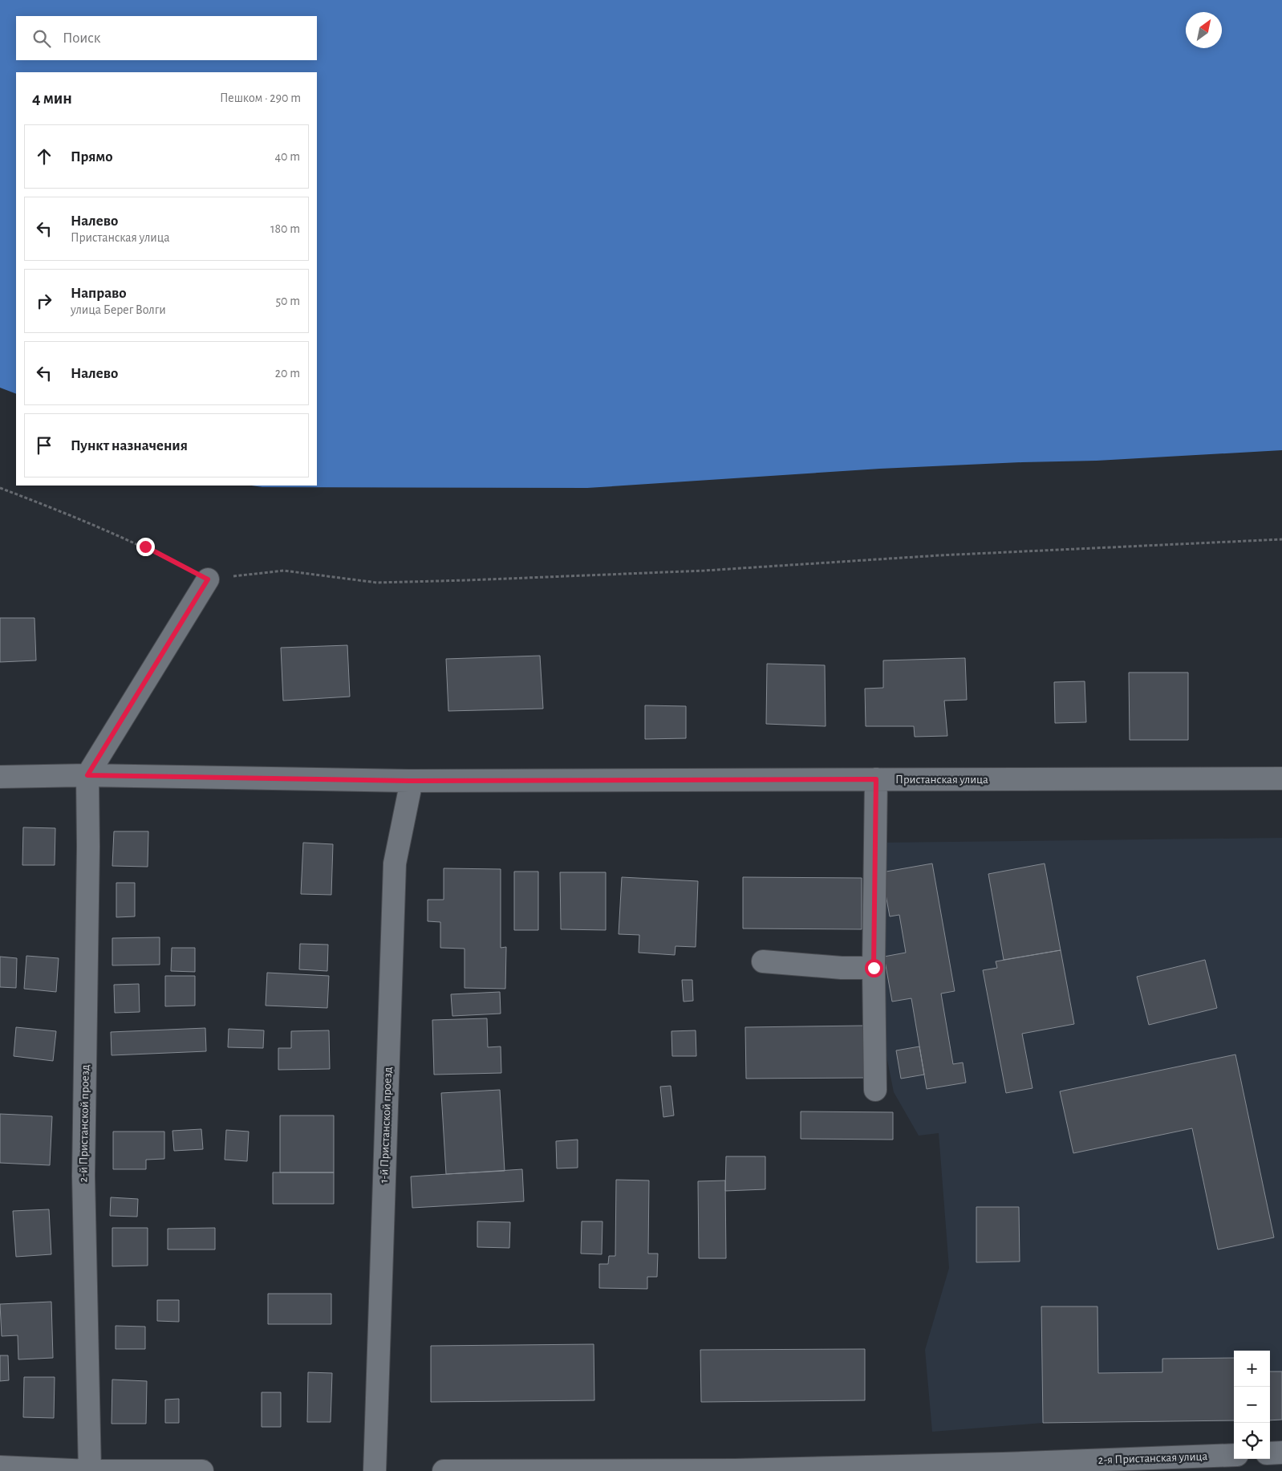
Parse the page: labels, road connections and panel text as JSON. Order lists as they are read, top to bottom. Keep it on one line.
{"streets":{"street":["Пристанская улица","2-й Пристанской проезд","1-й Пристанской проезд","2-я Пристанская улица"]},"crossings":[["Пристанская улица","2-й Пристанской проезд"],["Пристанская улица","1-й Пристанской проезд"]],"north":"top right","page":{"search":"Поиск","heading":["4 мин","Пешком · 290 m"],"list":[["Прямо","40 m"],["Налево","Пристанская улица","180 m"],["Направо","улица Берег Волги","50 m"],["Налево","20 m"],"Пункт назначения"],"map_buttons":["+","−"]}}
